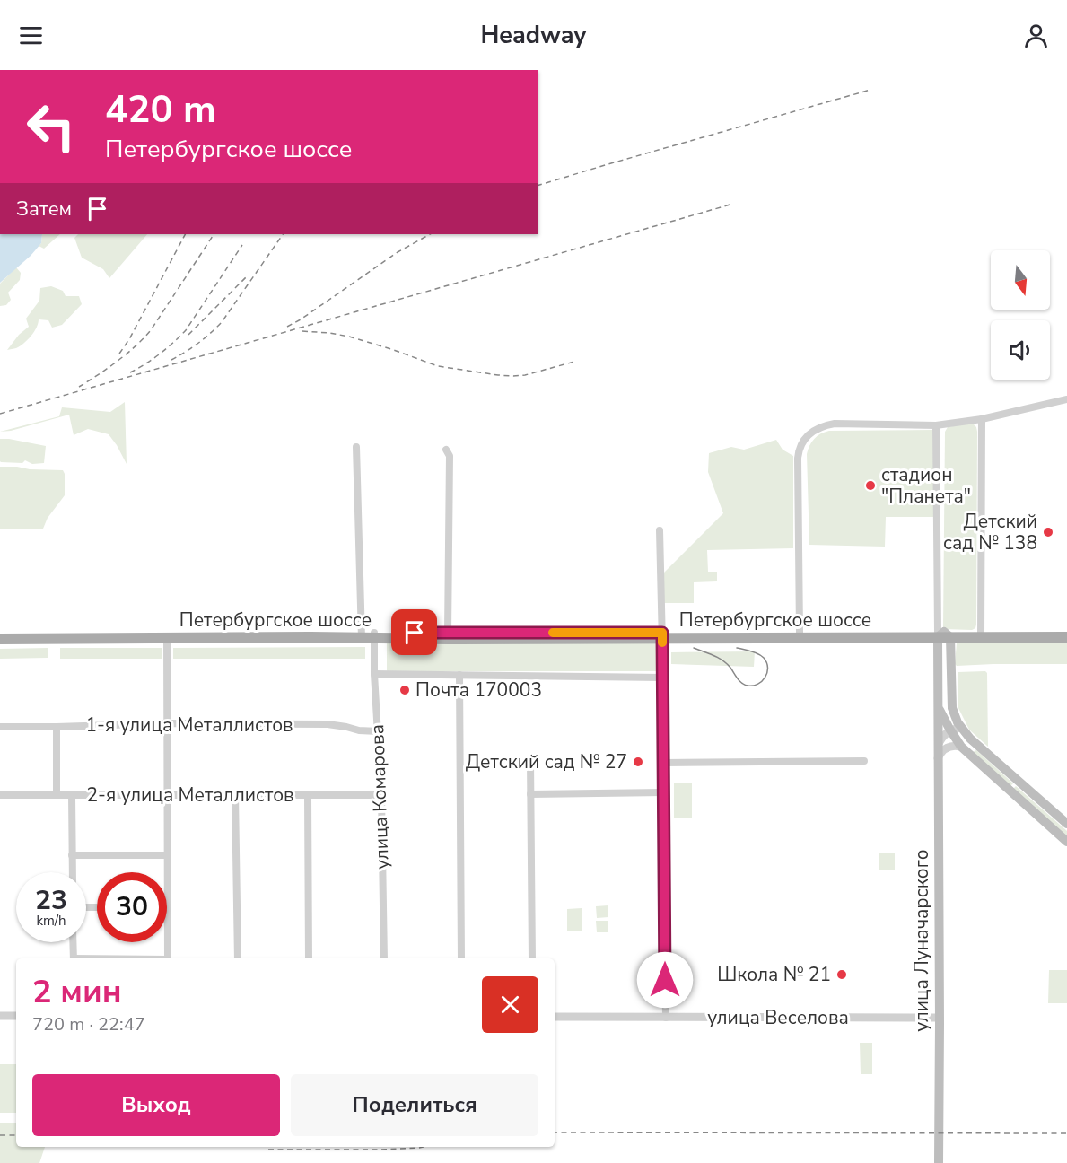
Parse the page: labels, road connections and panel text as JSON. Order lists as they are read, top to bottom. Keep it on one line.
{"streets":{"main road":["Петербургское шоссе","улица Луначарского"],"street":["1-я улица Металлистов","2-я улица Металлистов","улица Комарова","улица Веселова"]},"crossings":[["Петербургское шоссе","улица Комарова"],["Петербургское шоссе","улица Луначарского"],["1-я улица Металлистов","улица Комарова"],["2-я улица Металлистов","улица Комарова"],["улица Луначарского","улица Веселова"]],"places":["стадион \"Планета\"","Детский сад № 138","Почта 170003","Детский сад № 27","Школа № 21"],"north":"bottom","page":{"header":"Headway","turn":["420 m","Петербургское шоссе"],"then":"Затем","speed":"23 km/h","limit":"30","heading":["2 мин","720 m · 22:47"],"buttons":["Выход","Поделиться"]}}
